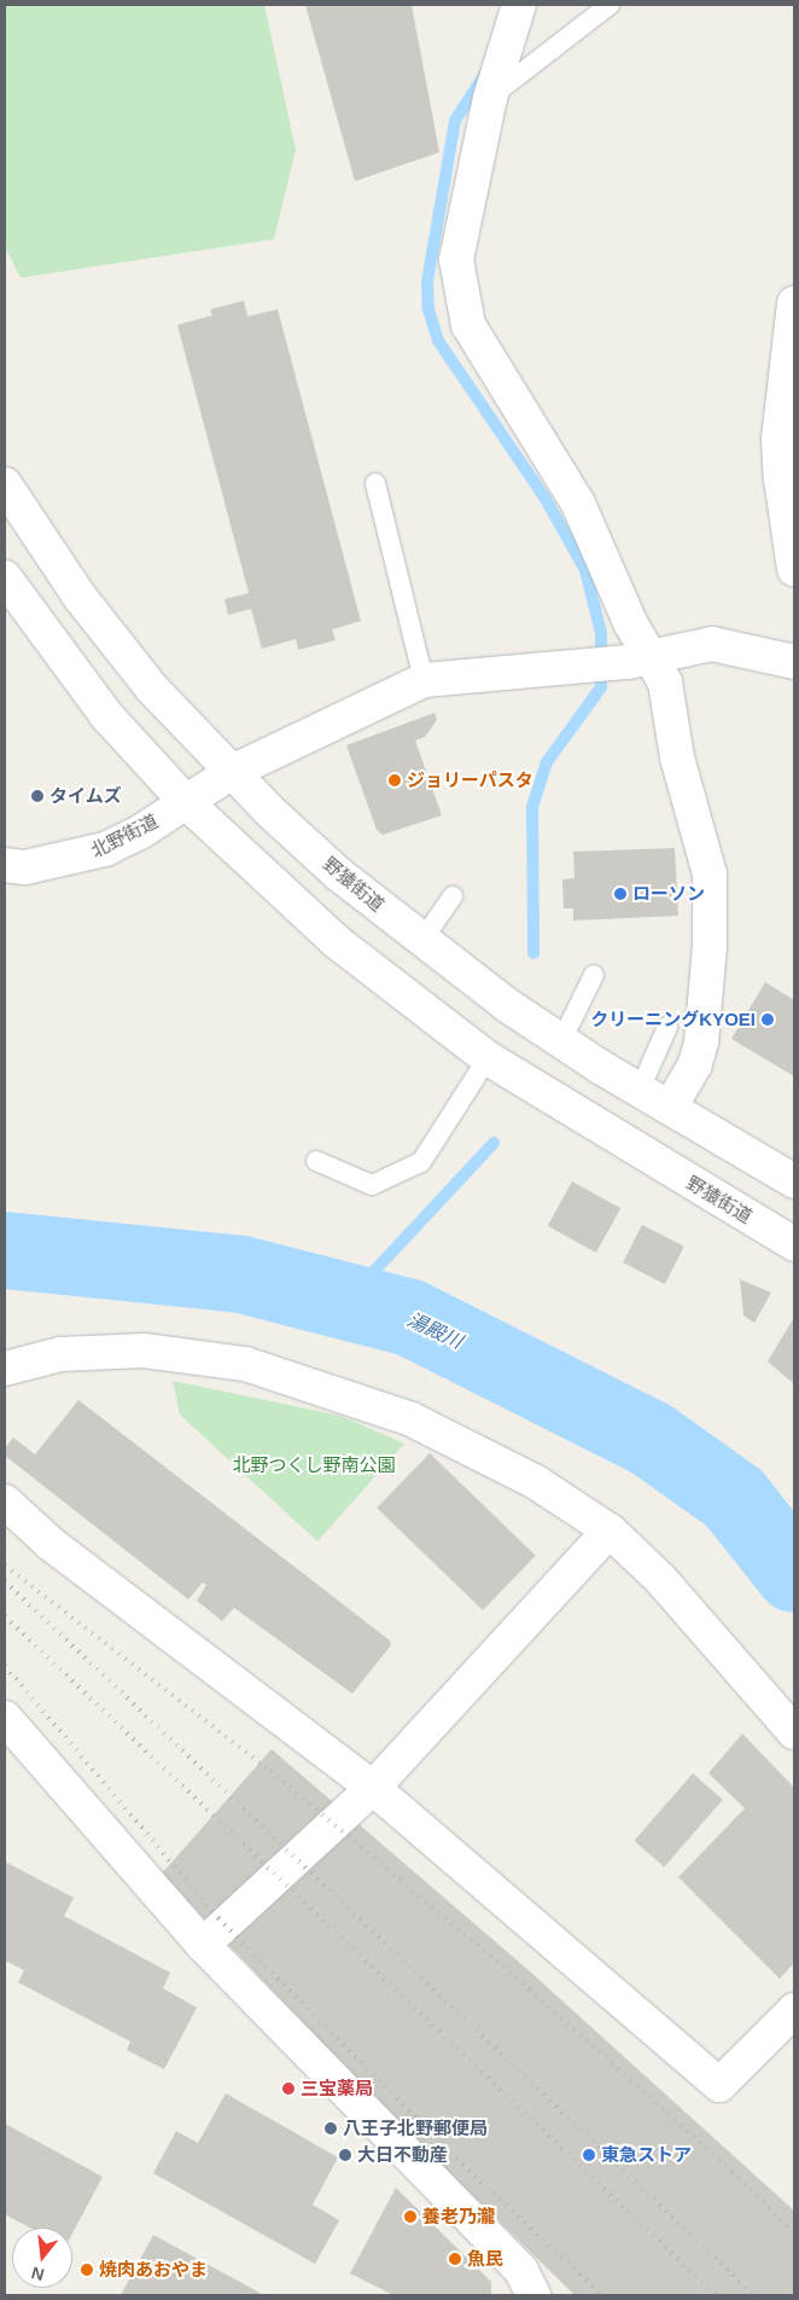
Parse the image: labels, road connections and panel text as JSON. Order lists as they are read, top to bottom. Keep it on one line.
{"streets":{"street":["北野街道","野猿街道"]},"crossings":[["北野街道","野猿街道"]],"water":["湯殿川"],"parks":["北野つくし野南公園"],"places":["ジョリーパスタ","タイムズ","ローソン","クリーニングKYOEI","三宝薬局","八王子北野郵便局","大日不動産","東急ストア","養老乃瀧","魚民","焼肉あおやま"],"north":"bottom"}
